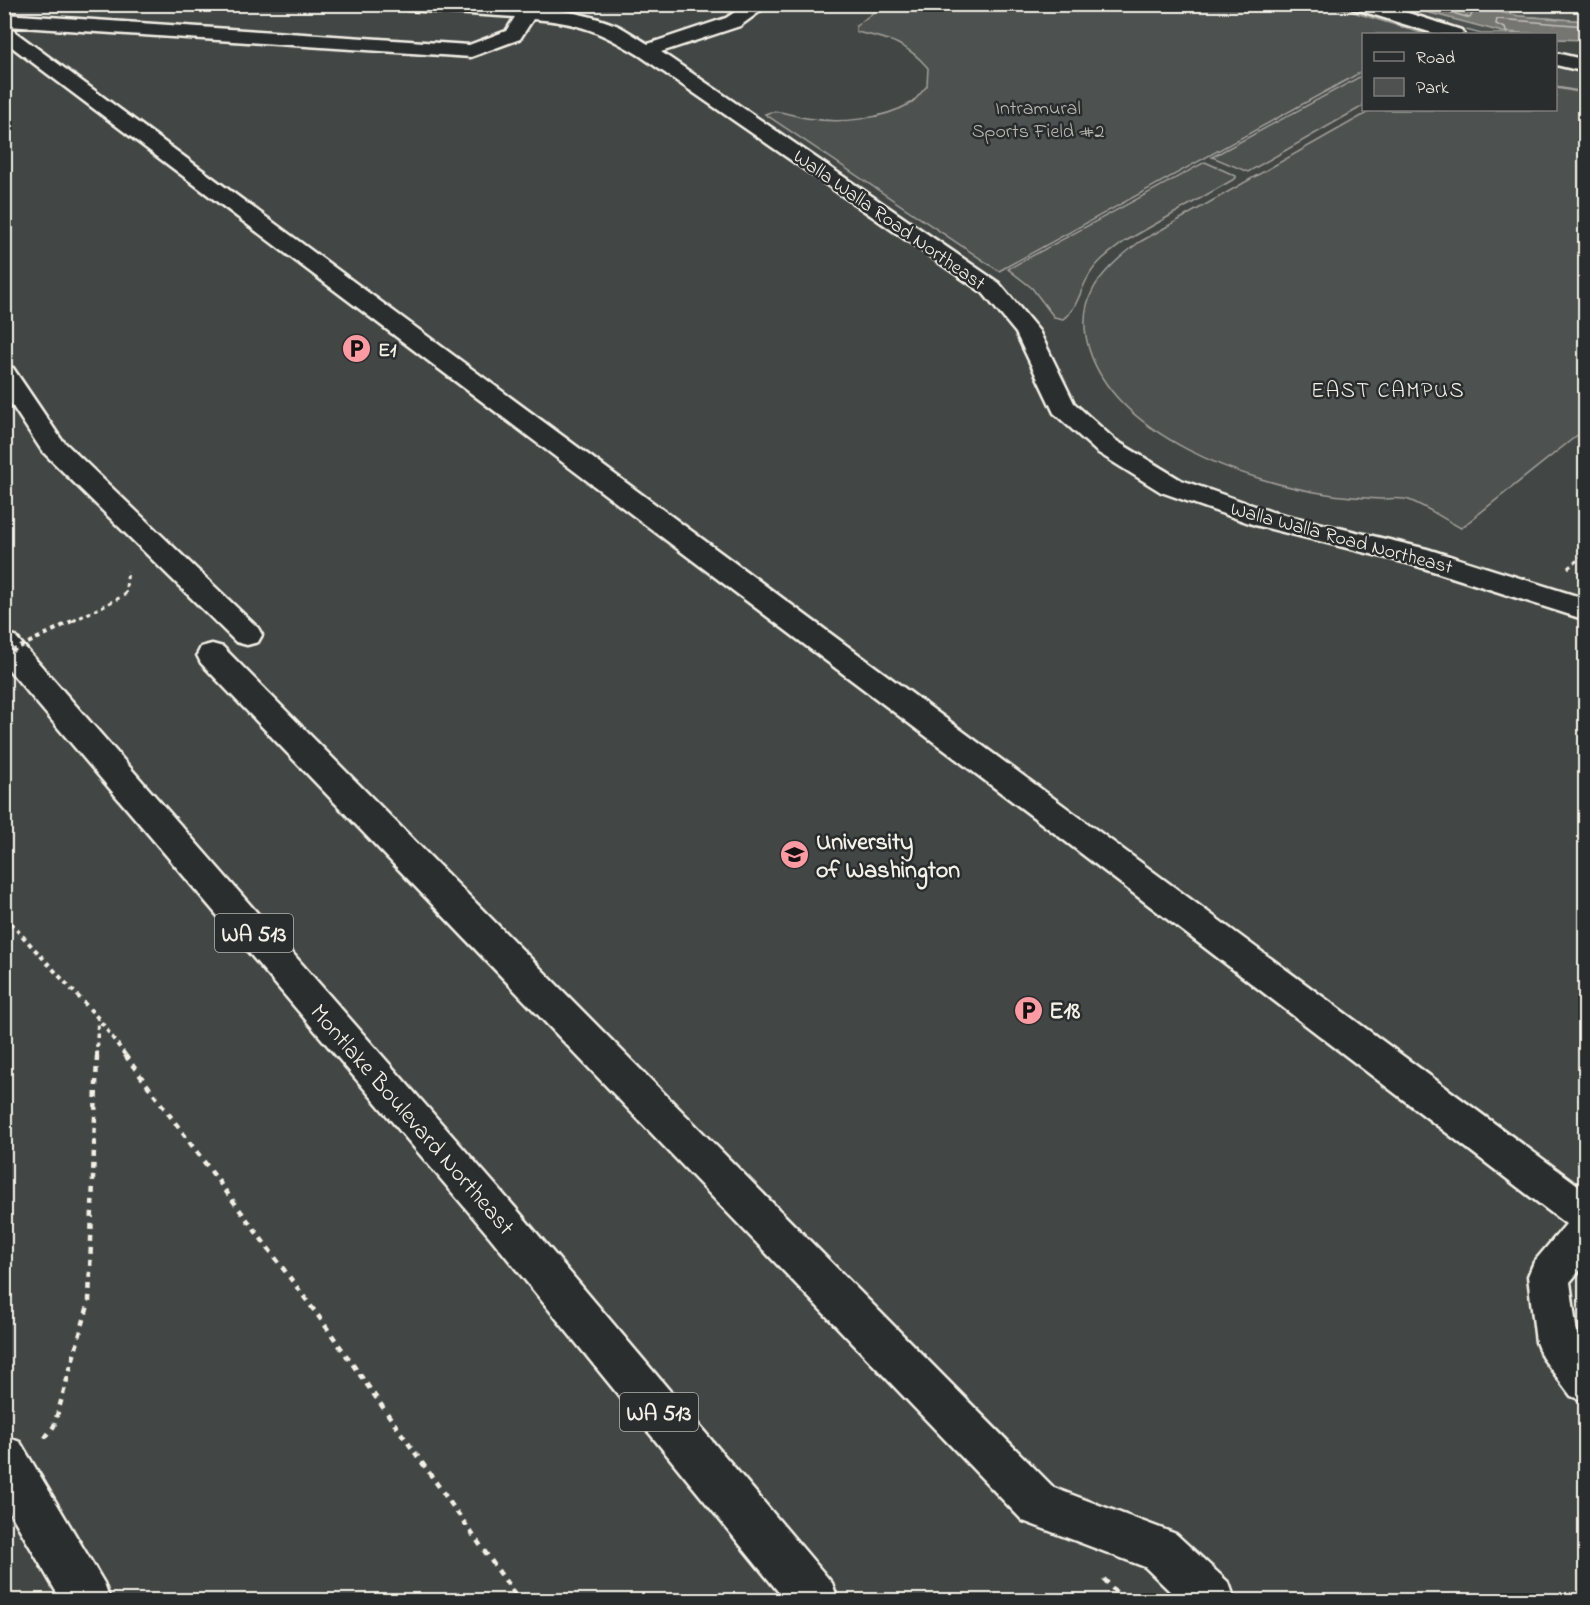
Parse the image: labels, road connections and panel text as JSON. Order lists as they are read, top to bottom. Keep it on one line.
{"streets":{"main road":["Walla Walla Road Northeast","WA 513","Montlake Boulevard Northeast"]},"districts":["EAST CAMPUS"],"parks":["Intramural Sports Field #2"],"places":{"parking":["E1","E18"],"school or university":["University of Washington"]},"legend":["Road","Park"]}
